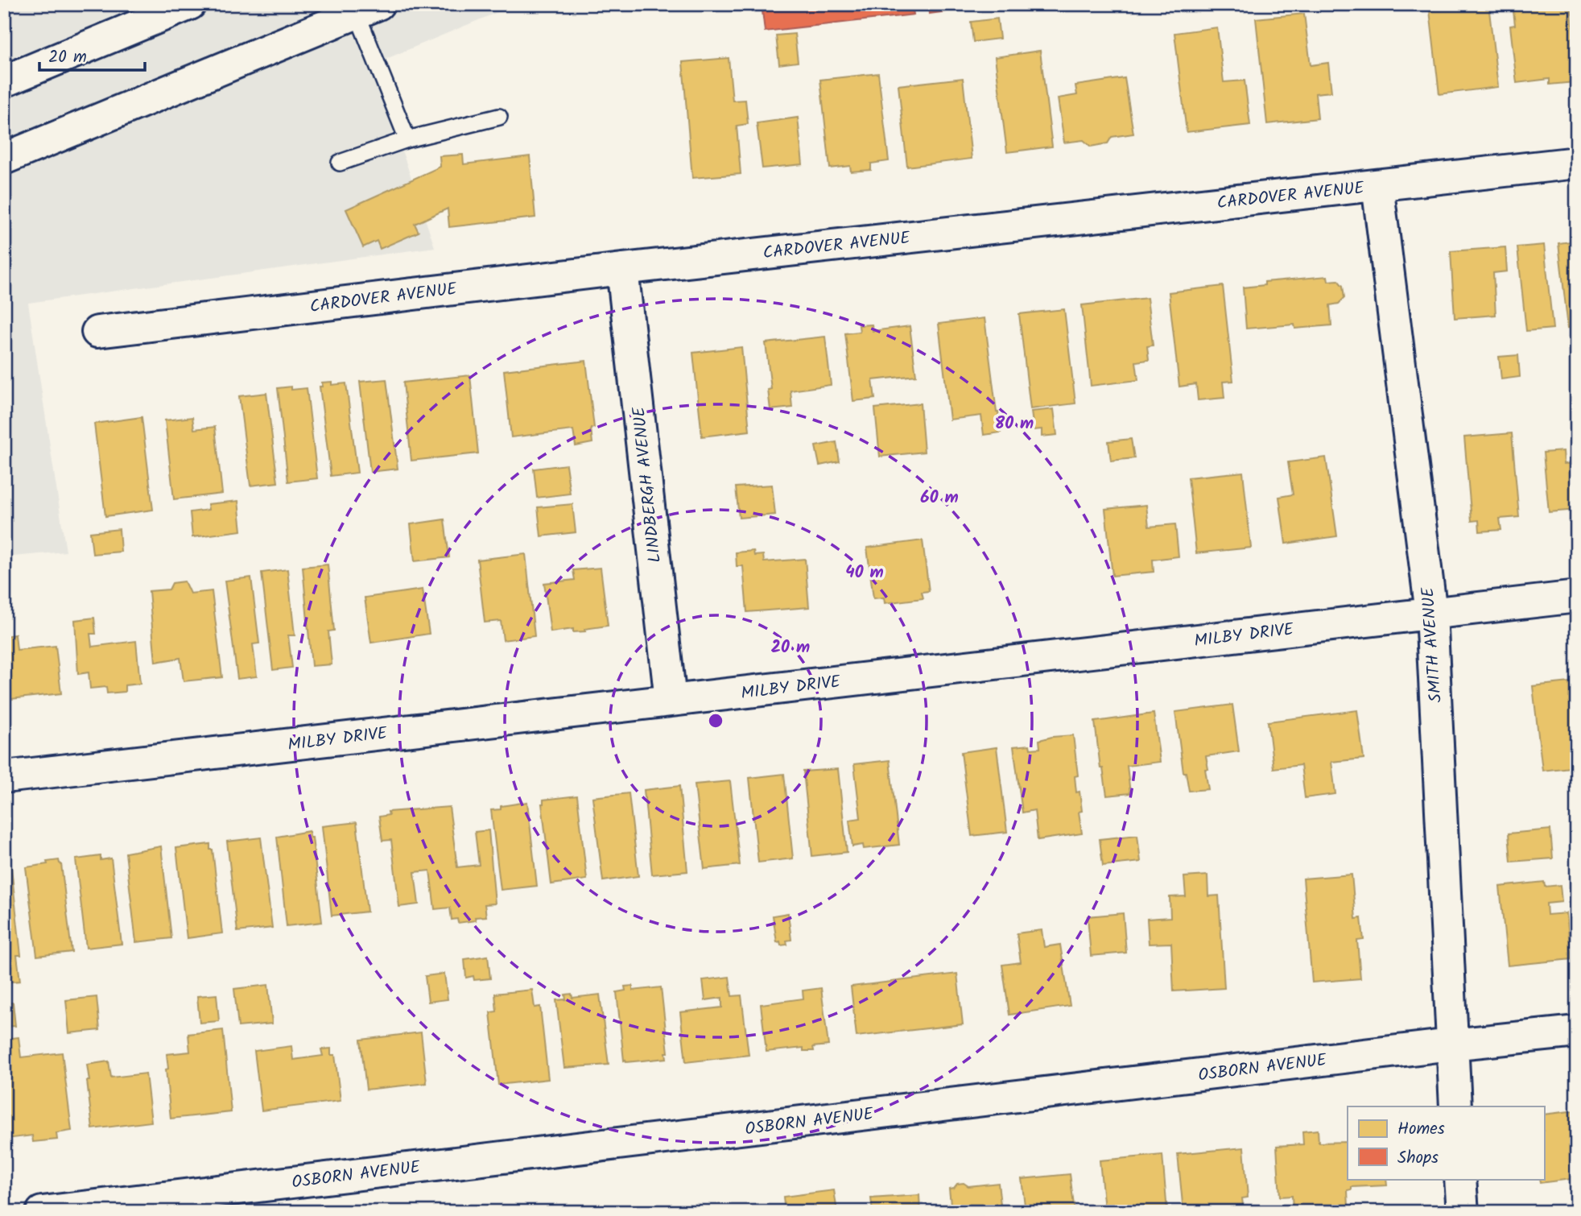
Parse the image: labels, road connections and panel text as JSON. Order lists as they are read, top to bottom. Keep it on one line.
{"streets":{"street":["CARDOVER AVENUE","LINDBERGH AVENUE","MILBY DRIVE","SMITH AVENUE","OSBORN AVENUE"]},"crossings":[["CARDOVER AVENUE","LINDBERGH AVENUE"],["CARDOVER AVENUE","SMITH AVENUE"],["LINDBERGH AVENUE","MILBY DRIVE"],["MILBY DRIVE","SMITH AVENUE"],["SMITH AVENUE","OSBORN AVENUE"]],"legend":["Homes","Shops"],"scale_bar":"20 m","rings":["80 m","60 m","40 m","20 m"]}
